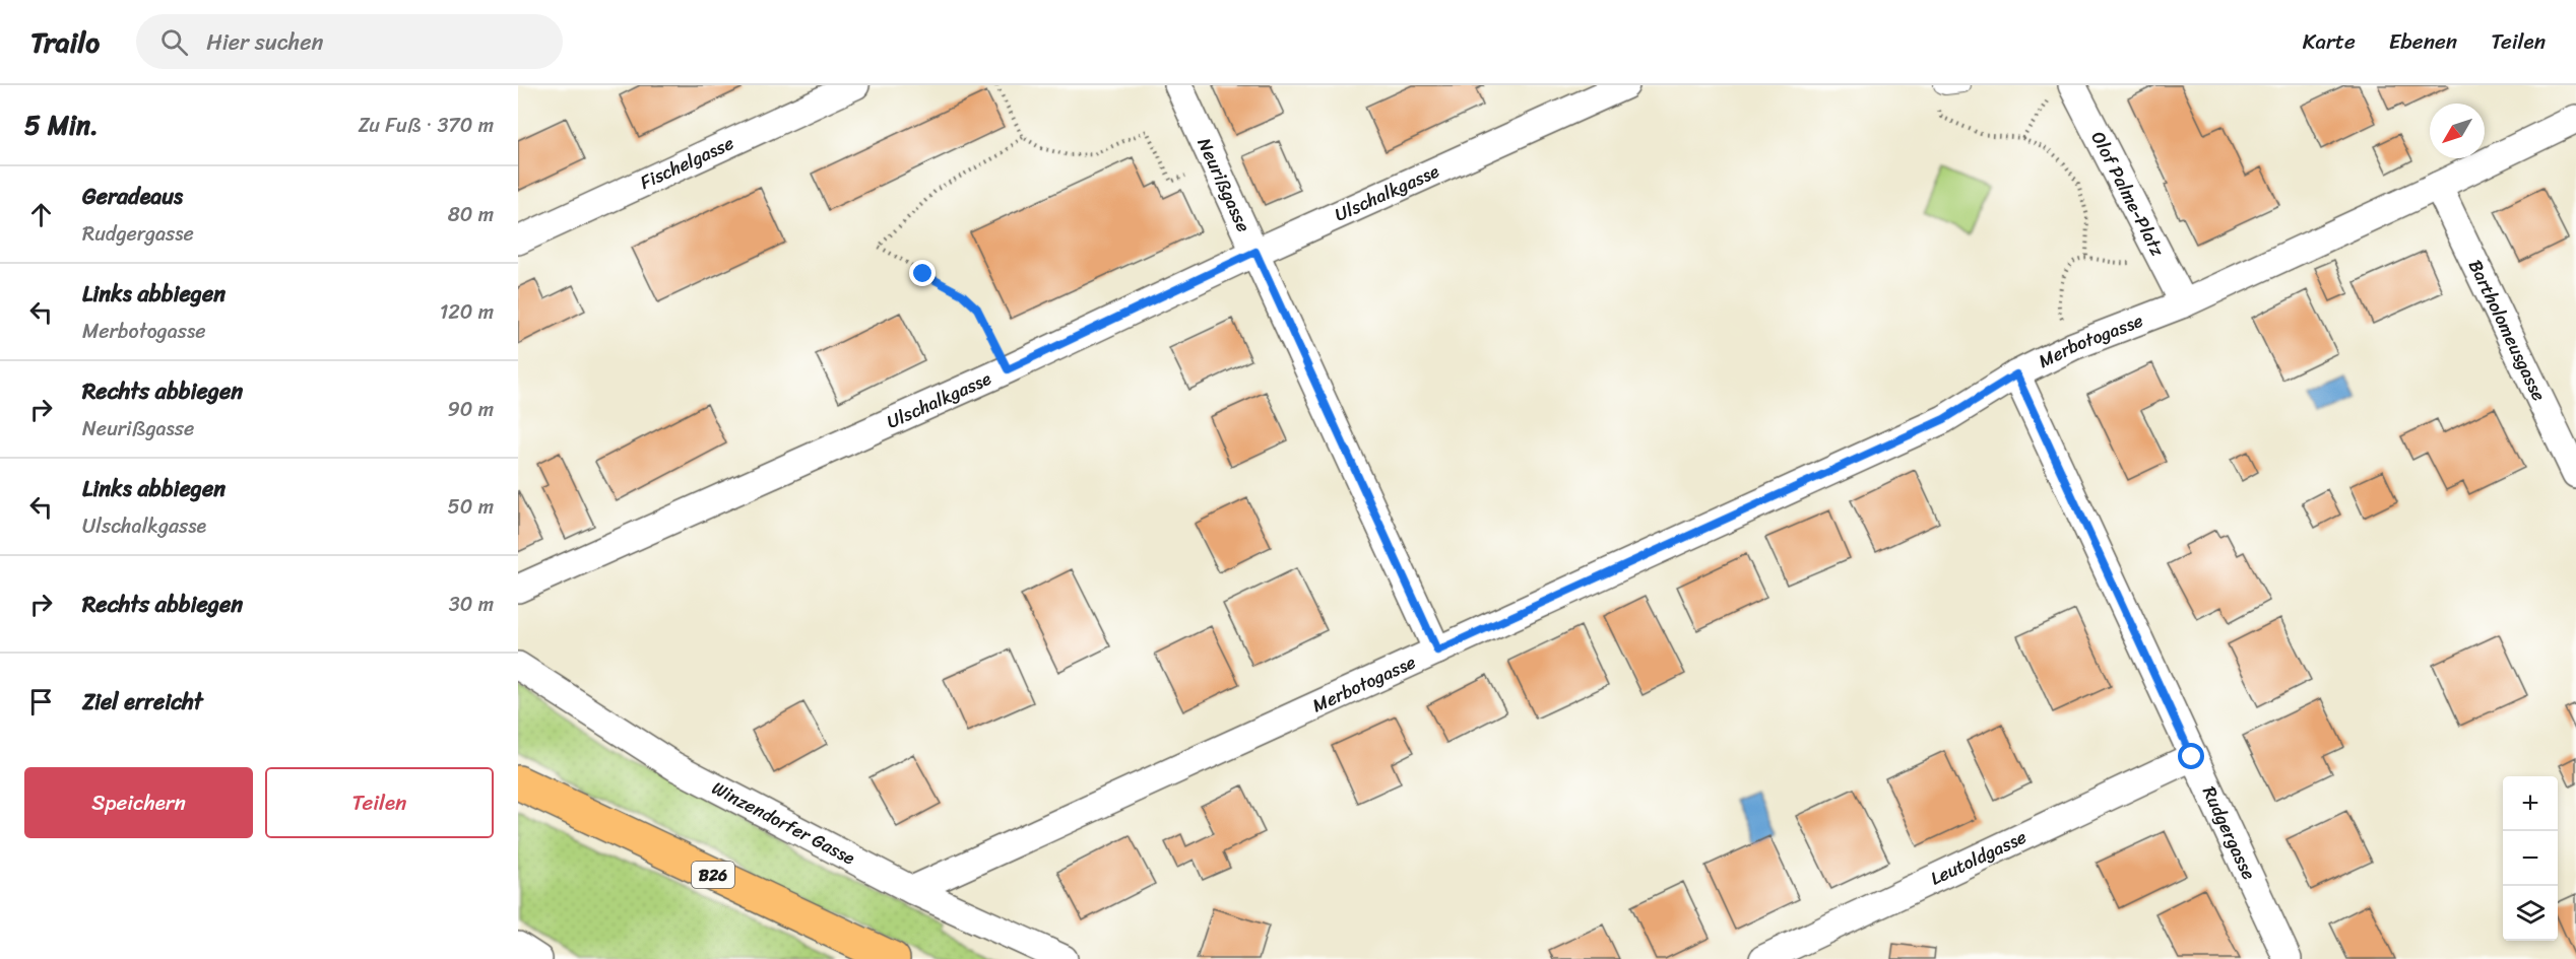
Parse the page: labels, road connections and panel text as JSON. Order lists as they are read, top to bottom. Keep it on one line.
{"streets":{"main road":["B26"],"street":["Fischelgasse","Neurißgasse","Ulschalkgasse","Olof Palme-Platz","Bartholomeusgasse","Merbotogasse","Winzendorfer Gasse","Rudgergasse","Leutoldgasse"]},"crossings":[["Neurißgasse","Ulschalkgasse"],["Neurißgasse","Merbotogasse"],["Olof Palme-Platz","Merbotogasse"],["Bartholomeusgasse","Merbotogasse"],["Merbotogasse","Winzendorfer Gasse"],["Merbotogasse","Rudgergasse"],["Rudgergasse","Leutoldgasse"]],"north":"bottom left","page":{"header":"Trailo","search":"Hier suchen","nav":["Karte","Ebenen","Teilen"],"heading":["5 Min.","Zu Fuß · 370 m"],"list":[["Geradeaus","Rudgergasse","80 m"],["Links abbiegen","Merbotogasse","120 m"],["Rechts abbiegen","Neurißgasse","90 m"],["Links abbiegen","Ulschalkgasse","50 m"],["Rechts abbiegen","30 m"],"Ziel erreicht"],"buttons":["Speichern","Teilen"],"map_buttons":["+","−"]}}
